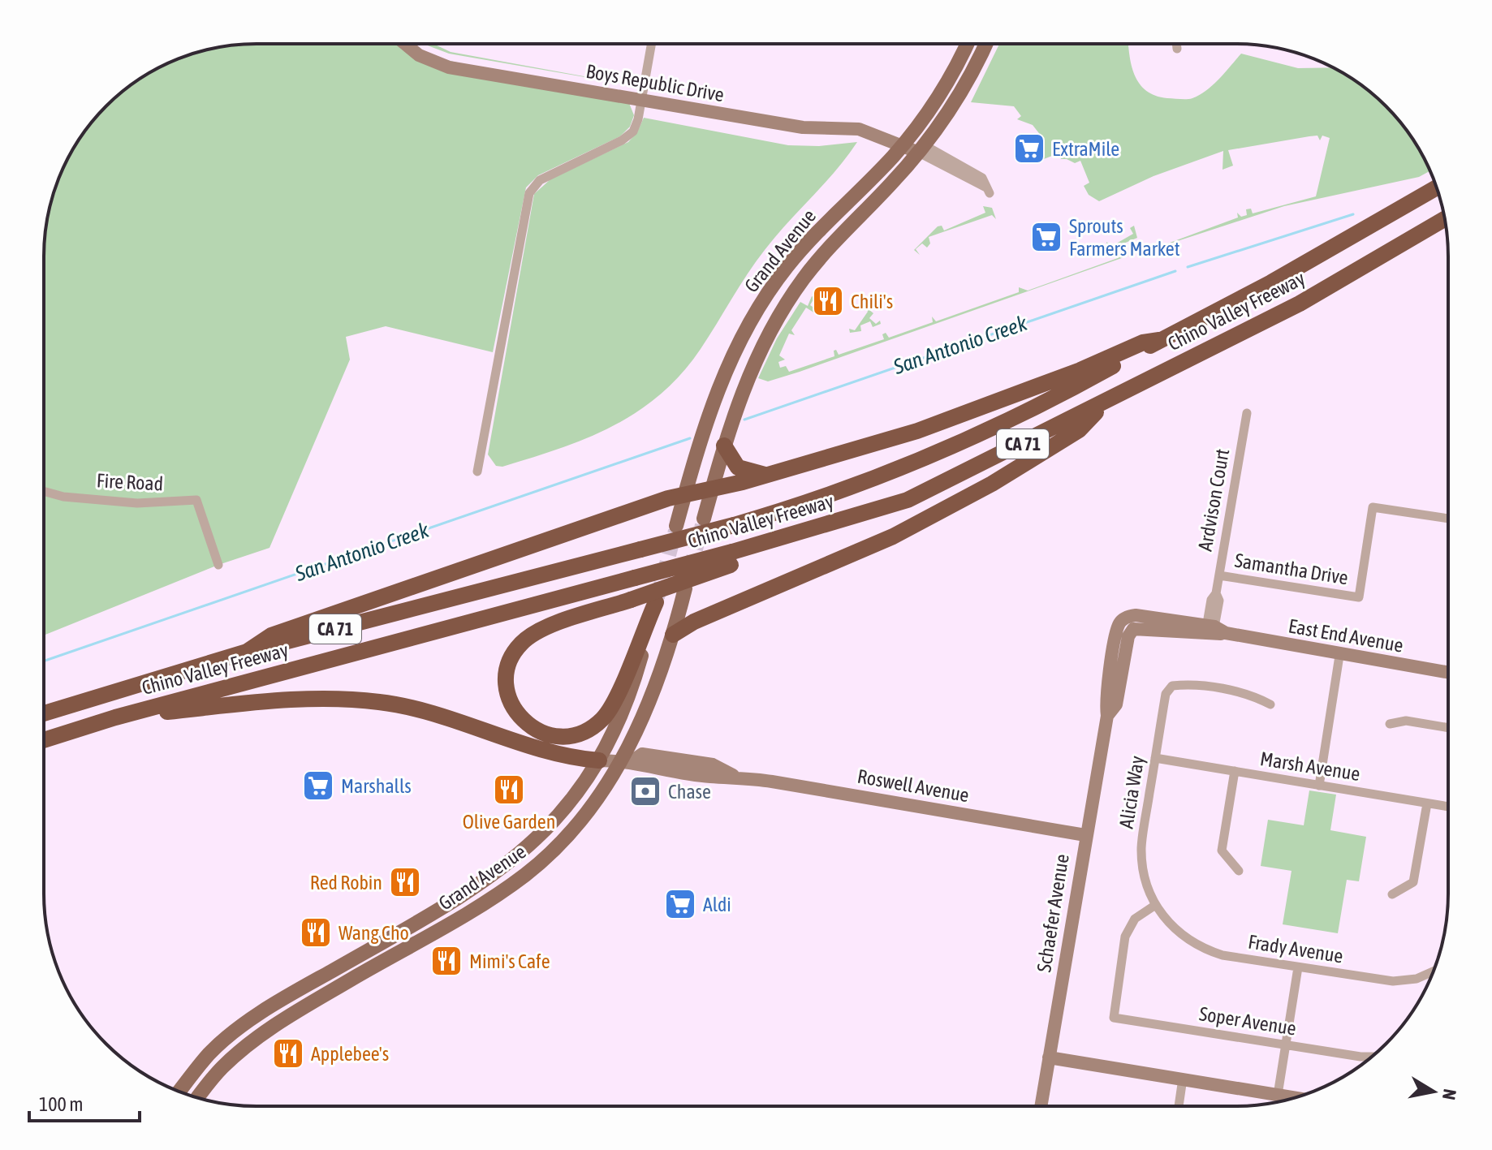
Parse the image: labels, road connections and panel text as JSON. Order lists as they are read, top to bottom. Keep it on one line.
{"streets":{"highway":["Chino Valley Freeway","CA 71"],"main road":["Boys Republic Drive","Grand Avenue","East End Avenue","Roswell Avenue","Schaefer Avenue"],"street":["Fire Road","Ardvison Court","Samantha Drive","Marsh Avenue","Alicia Way","Frady Avenue","Soper Avenue"]},"crossings":[["Boys Republic Drive","Grand Avenue"],["Grand Avenue","Roswell Avenue"],["Ardvison Court","Samantha Drive"],["Ardvison Court","East End Avenue"],["East End Avenue","Schaefer Avenue"],["Marsh Avenue","Alicia Way"],["Roswell Avenue","Schaefer Avenue"],["Alicia Way","Frady Avenue"],["Alicia Way","Soper Avenue"],["Frady Avenue","Soper Avenue"]],"water":["San Antonio Creek"],"places":{"supermarket":["ExtraMile","Sprouts Farmers Market","Marshalls","Aldi"],"restaurant":["Chili's","Olive Garden","Red Robin","Wang Cho","Mimi's Cafe","Applebee's"],"bank":["Chase"]},"scale_bar":"100 m","north":"right"}
